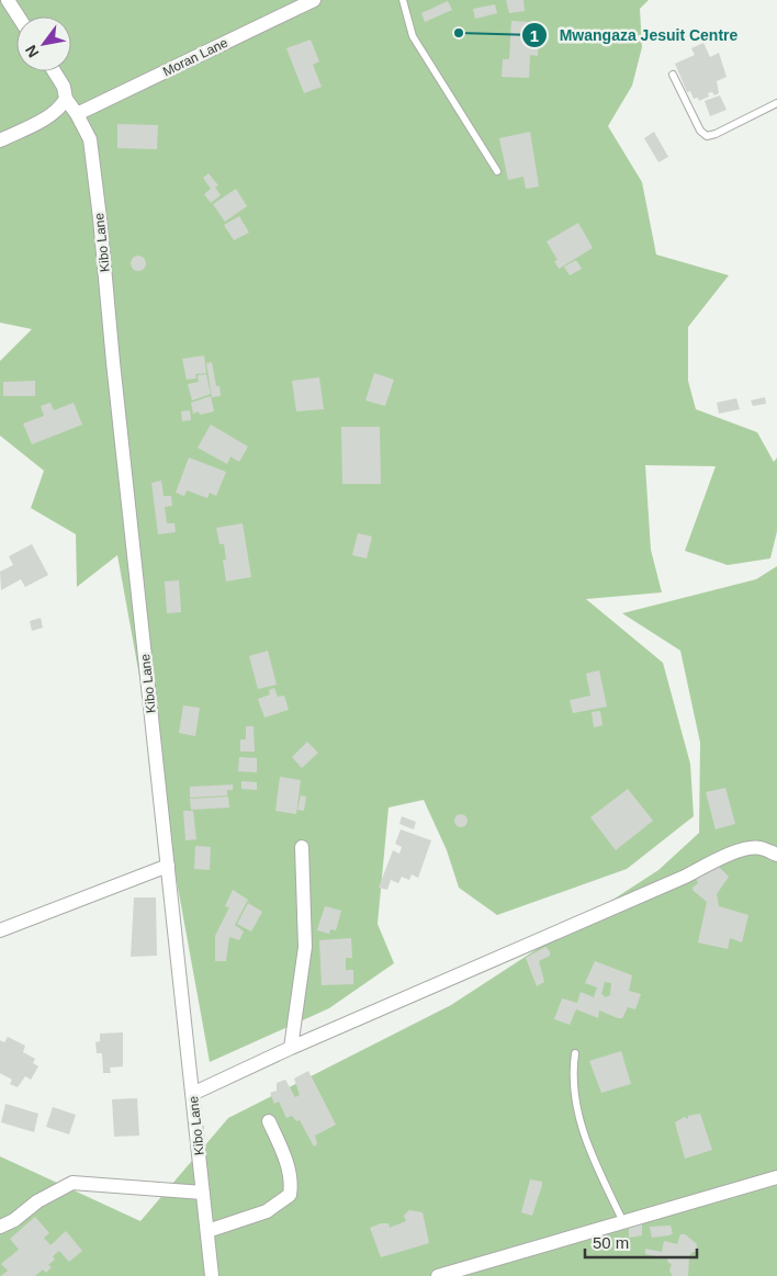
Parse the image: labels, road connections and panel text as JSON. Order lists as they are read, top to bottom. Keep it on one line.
{"streets":{"street":["Moran Lane","Kibo Lane"]},"crossings":[["Moran Lane","Kibo Lane"]],"places":["Mwangaza Jesuit Centre"],"scale_bar":"50 m","north":"bottom left"}
